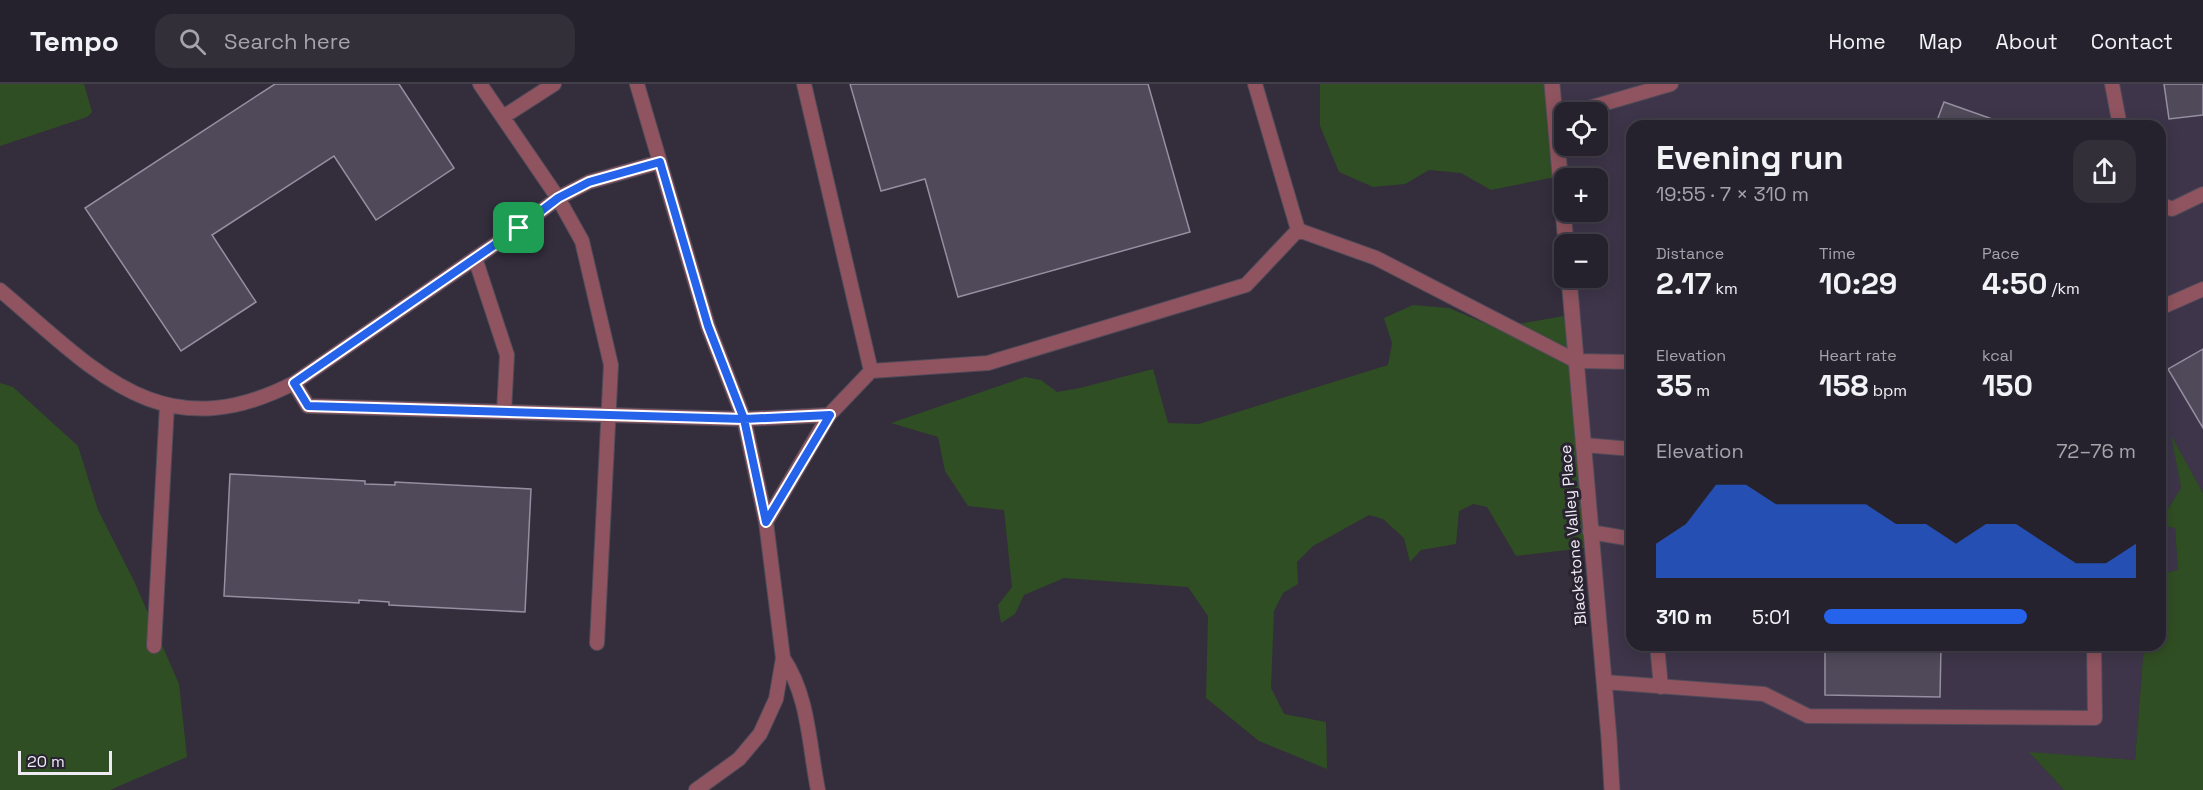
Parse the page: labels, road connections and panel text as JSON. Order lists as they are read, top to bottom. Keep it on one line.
{"streets":{"street":["Blackstone Valley Place"]},"scale_bar":"20 m","page":{"header":"Tempo","search":"Search here","nav":["Home","Map","About","Contact"],"map_buttons":["+","−"],"heading":["Evening run","19:55 · 7 × 310 m"],"stats":[["Distance","2.17 km"],["Time","10:29"],["Pace","4:50 /km"],["Elevation","35 m"],["Heart rate","158 bpm"],["kcal","150"]],"chart":["Elevation","72–76 m"],"list":[{"name":"310 m","note":"5:01"}],"scale":"20 m"}}
